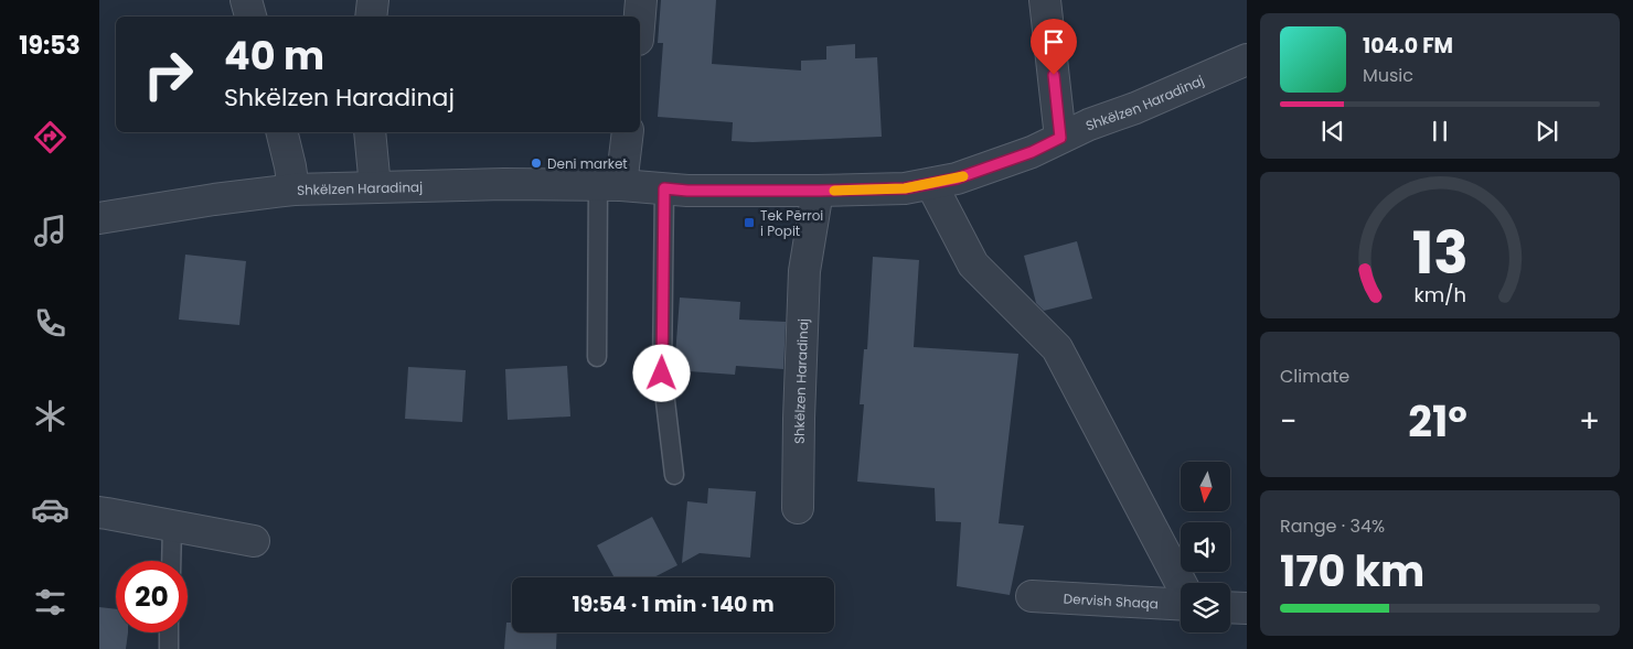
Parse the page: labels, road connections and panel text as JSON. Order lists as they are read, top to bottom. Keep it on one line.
{"streets":{"street":["Shkëlzen Haradinaj","Dervish Shaqa"]},"places":{"other":["Deni market"],"transit":["Tek Përroi i Popit"]},"north":"bottom","page":{"tabs":"19:53","turn":["40 m","Shkëlzen Haradinaj"],"song":["104.0 FM","Music"],"tile":["Climate",["Range · 34%","170 km"]],"heat":["−","21°","+"],"limit":"20","trip":"19:54 · 1 min · 140 m","gauge":["13","km/h"]}}
